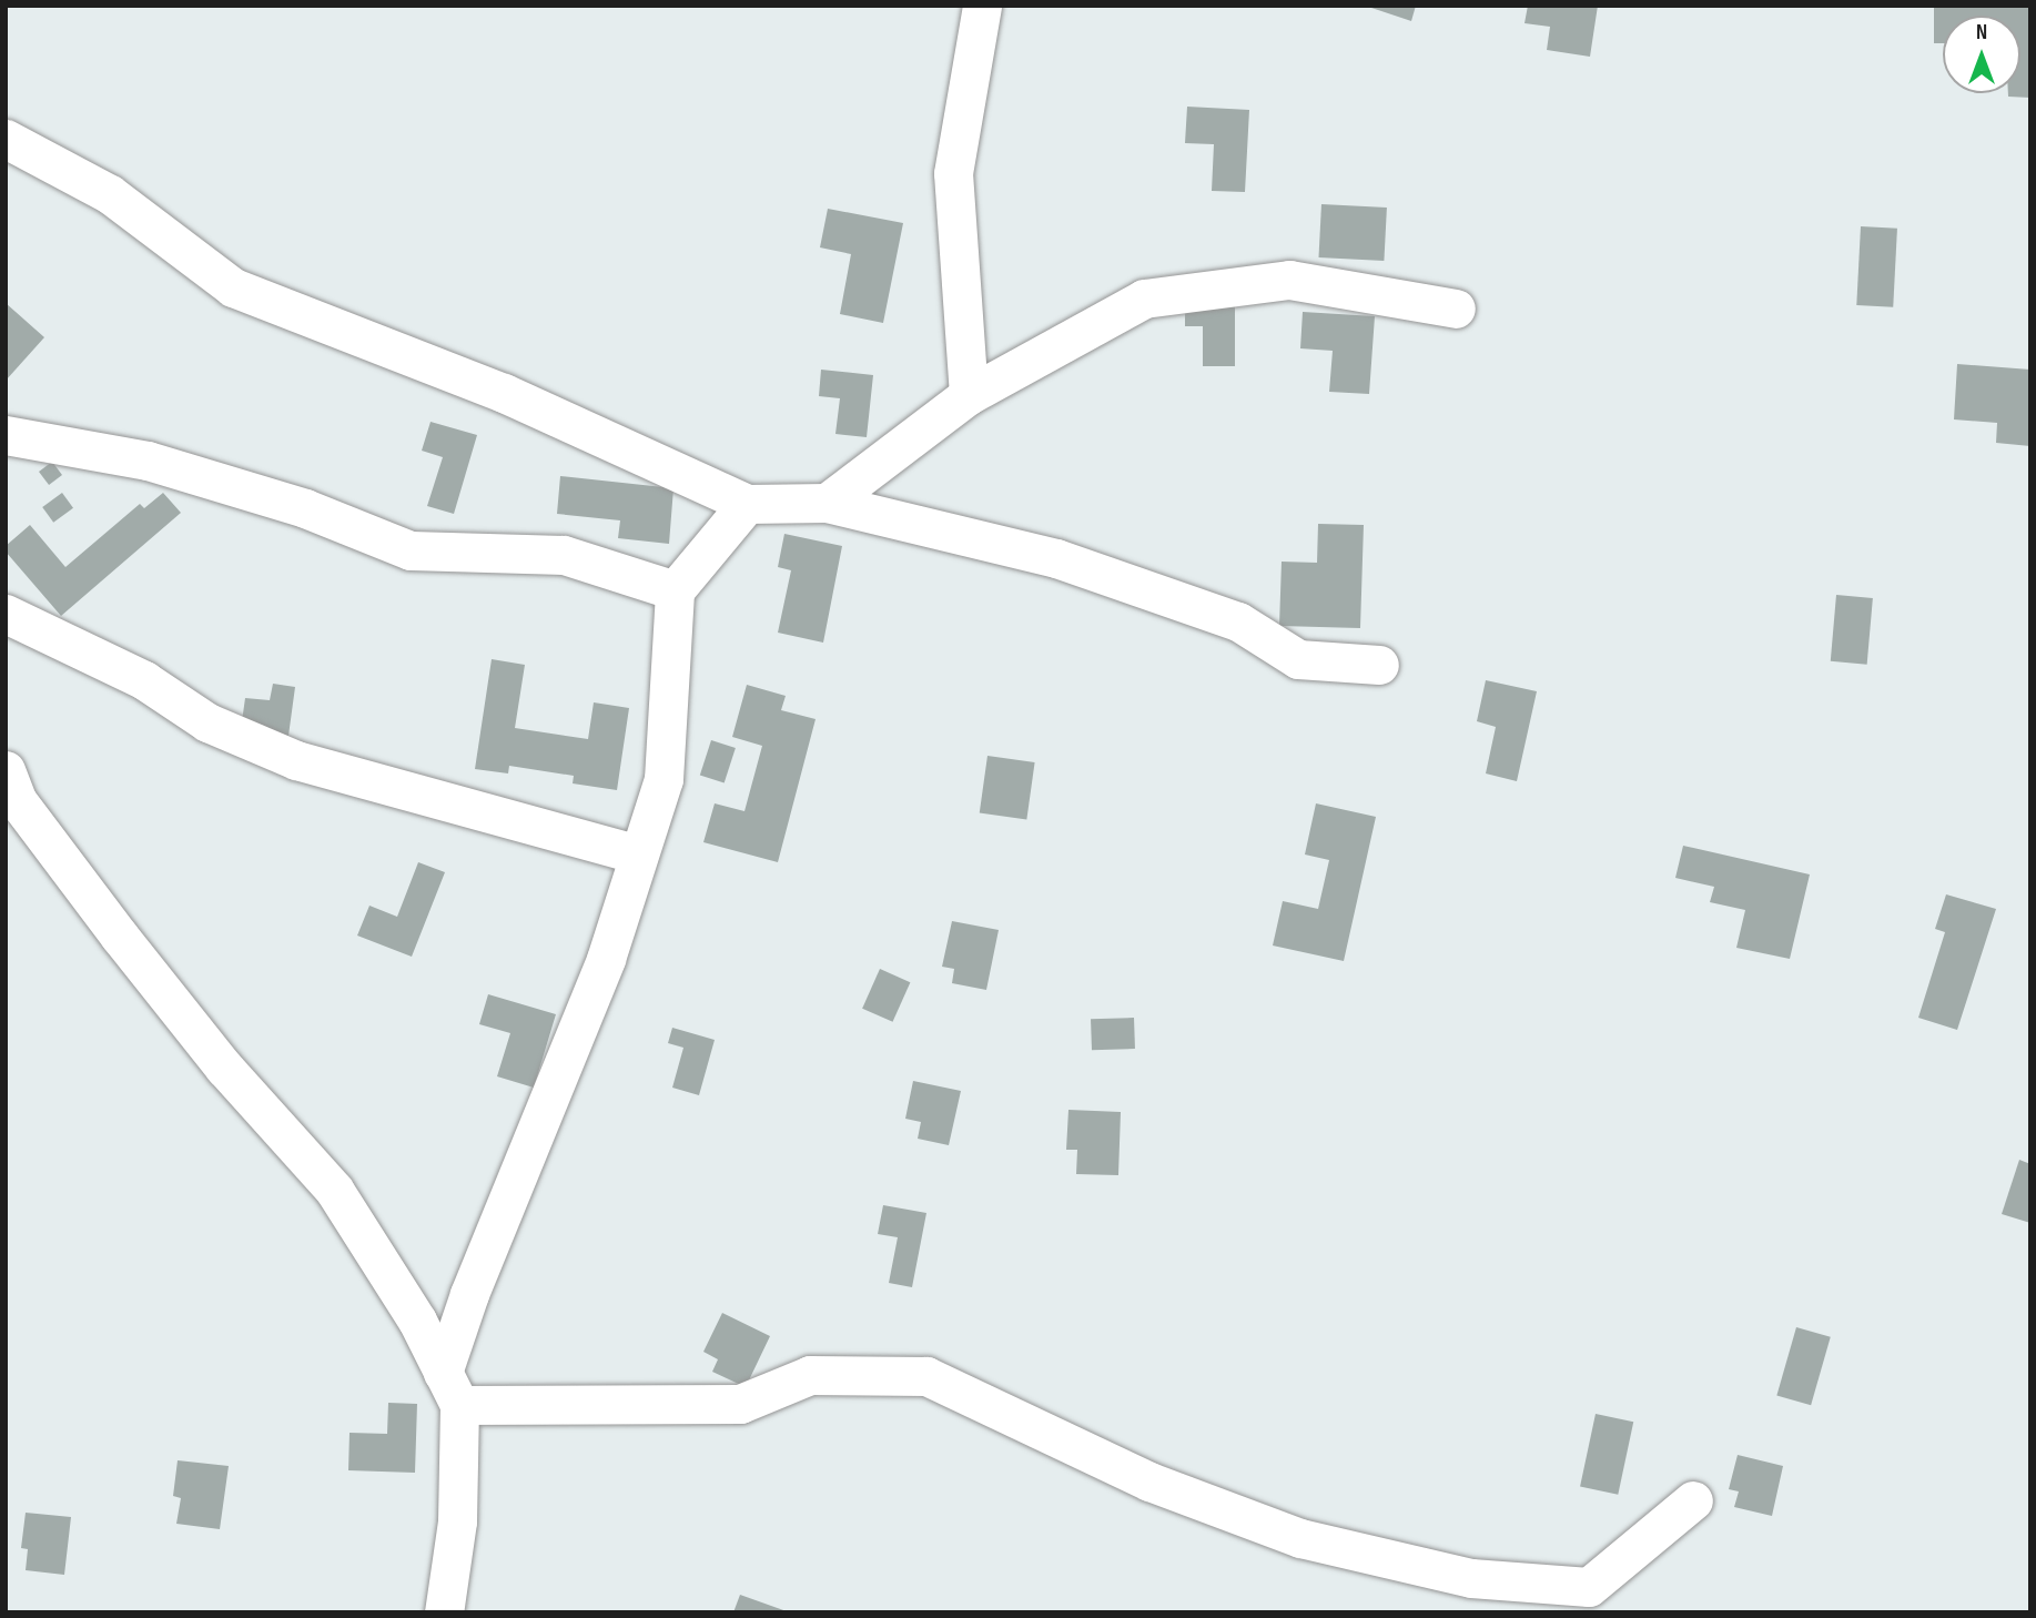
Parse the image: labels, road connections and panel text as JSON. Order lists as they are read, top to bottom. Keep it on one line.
{"north":"top"}
